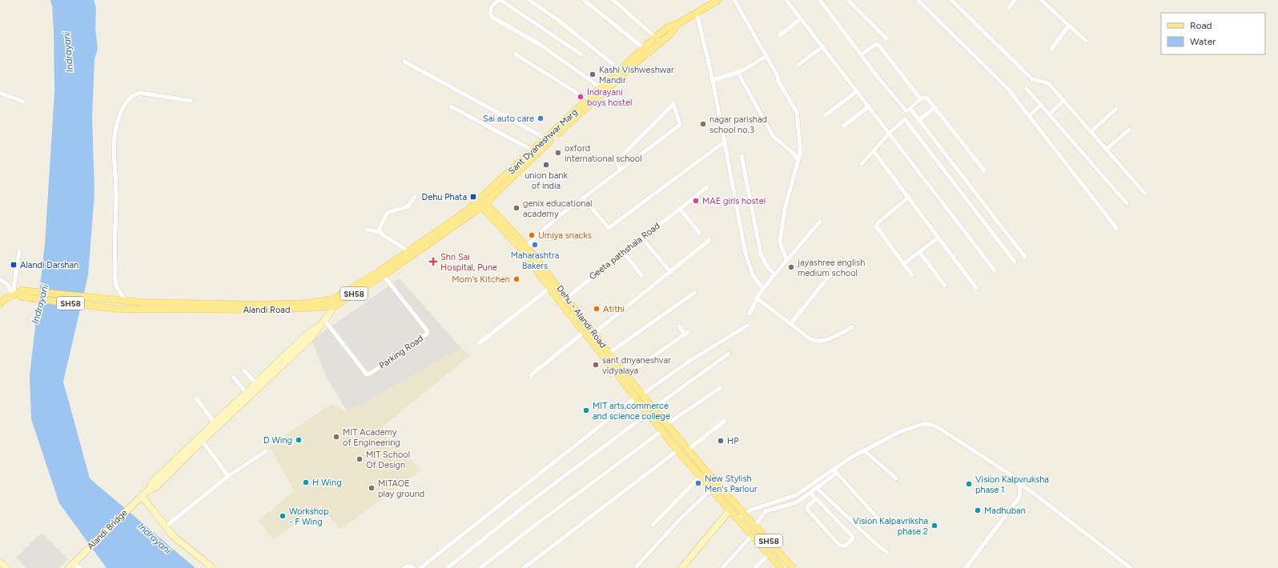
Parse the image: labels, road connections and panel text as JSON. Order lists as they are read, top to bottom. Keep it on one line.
{"streets":{"main road":["Sant Dyaneshwar Marg","SH58","Alandi Road","Dehu - Alandi Road","Alandi Bridge"],"street":["Geeta pathshala Road","Parking Road"]},"crossings":[["Sant Dyaneshwar Marg","SH58"],["Sant Dyaneshwar Marg","Alandi Road"],["Sant Dyaneshwar Marg","Dehu - Alandi Road"],["Geeta pathshala Road","Dehu - Alandi Road"],["SH58","Alandi Road"],["SH58","Dehu - Alandi Road"],["SH58","Parking Road"],["Alandi Road","Dehu - Alandi Road"],["Alandi Road","Parking Road"],["Alandi Road","Alandi Bridge"],["Parking Road","Alandi Bridge"]],"water":["Indrayani"],"places":{"other":["Kashi Vishweshwar Mandir","Indrayani boys hostel","Sai auto care","nagar parishad school no.3","oxford international school","union bank of india","MAE girls hostel","genix educational academy","Umiya snacks","Maharashtra Bakers","jayashree english medium school","Mom's Kitchen","Atithi","sant dnyaneshvar vidyalaya","MIT arts,commerce and science college","MIT Academy of Engineering","D Wing","HP","MIT School Of Design","H Wing","New Stylish Men's Parlour","Vision Kalpvruksha phase 1","MITAOE play ground","Madhuban","Workshop - F Wing","Vision Kalpavriksha phase 2"],"transit":["Dehu Phata","Alandi Darshan"],"health":["Shri Sai Hospital, Pune"]},"legend":["Road","Water"]}
